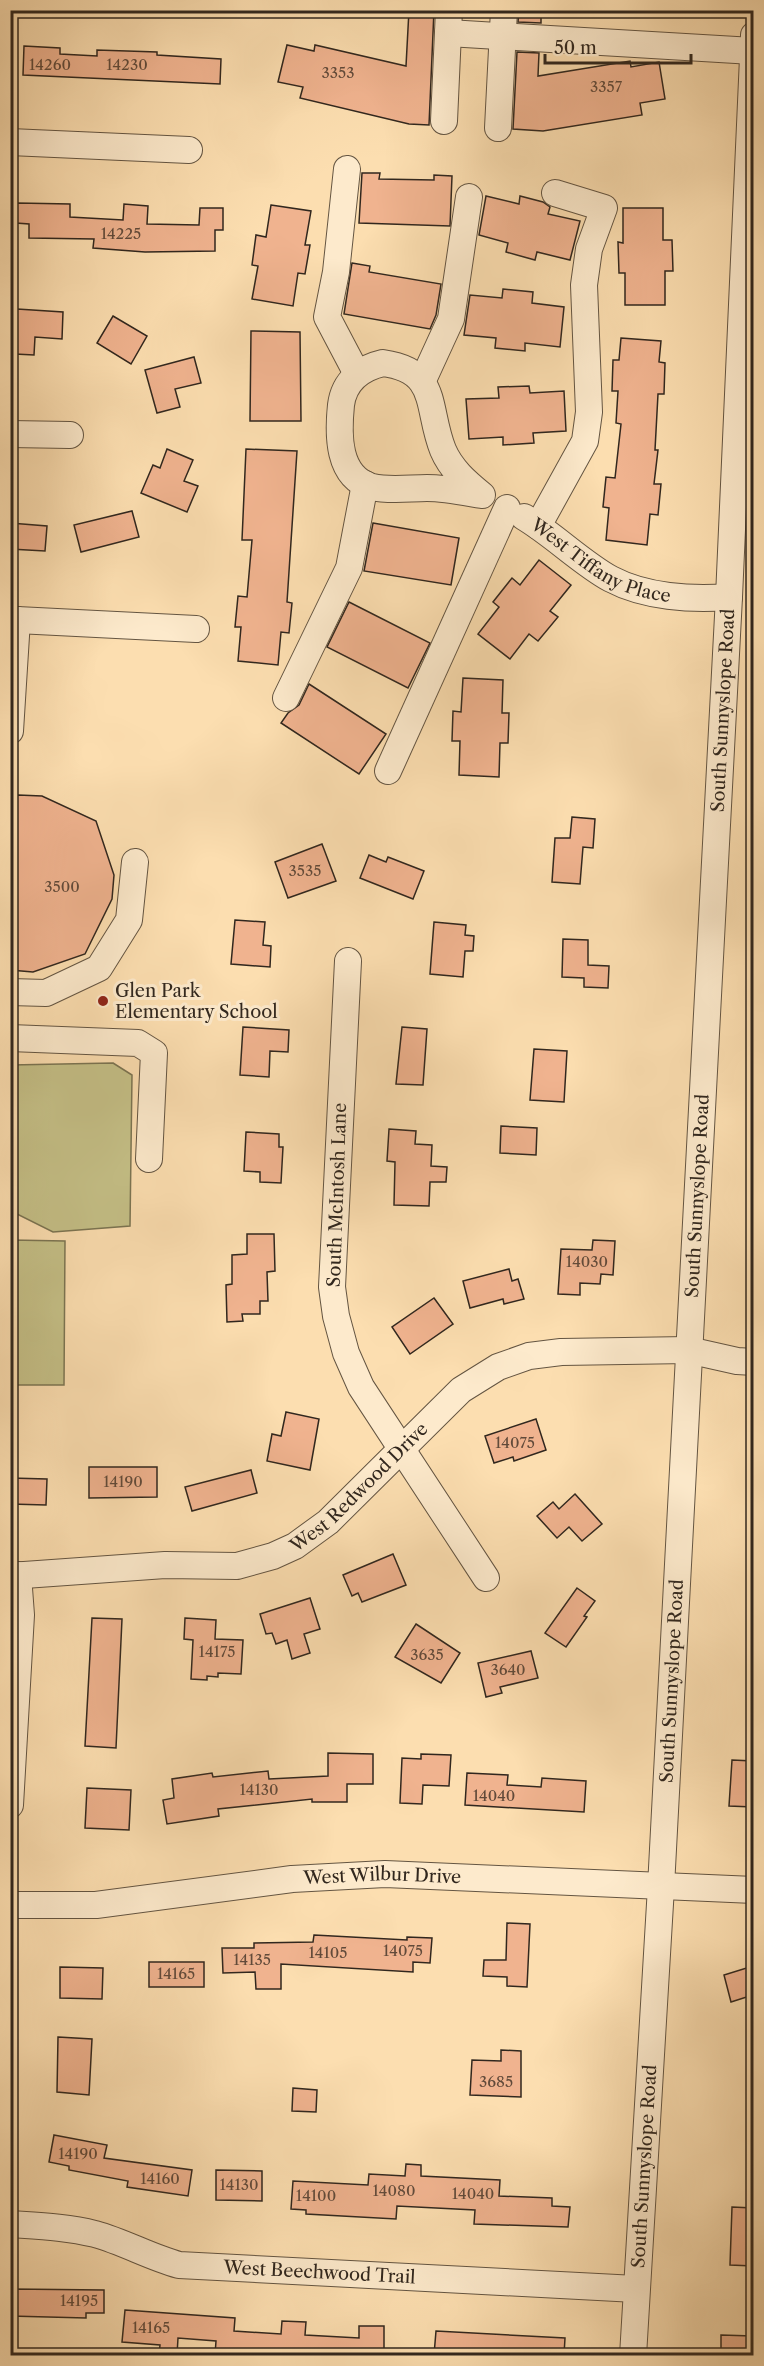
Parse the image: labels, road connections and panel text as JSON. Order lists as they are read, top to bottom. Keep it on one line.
{"streets":{"street":["West Tiffany Place","South Sunnyslope Road","South McIntosh Lane","West Redwood Drive","West Wilbur Drive","West Beechwood Trail"]},"crossings":[["West Tiffany Place","South Sunnyslope Road"],["South Sunnyslope Road","West Redwood Drive"],["South Sunnyslope Road","West Wilbur Drive"],["South Sunnyslope Road","West Beechwood Trail"],["South McIntosh Lane","West Redwood Drive"]],"places":["Glen Park Elementary School"],"house_numbers":["14260","14230","3353","3357","14225","3535","3500","14030","14075","14190","14175","3635","3640","14130","14040","14075","14105","14135","14165","3685","14190","14160","14130","14080","14040","14100","14195","14165"],"scale_bar":"50 m"}
